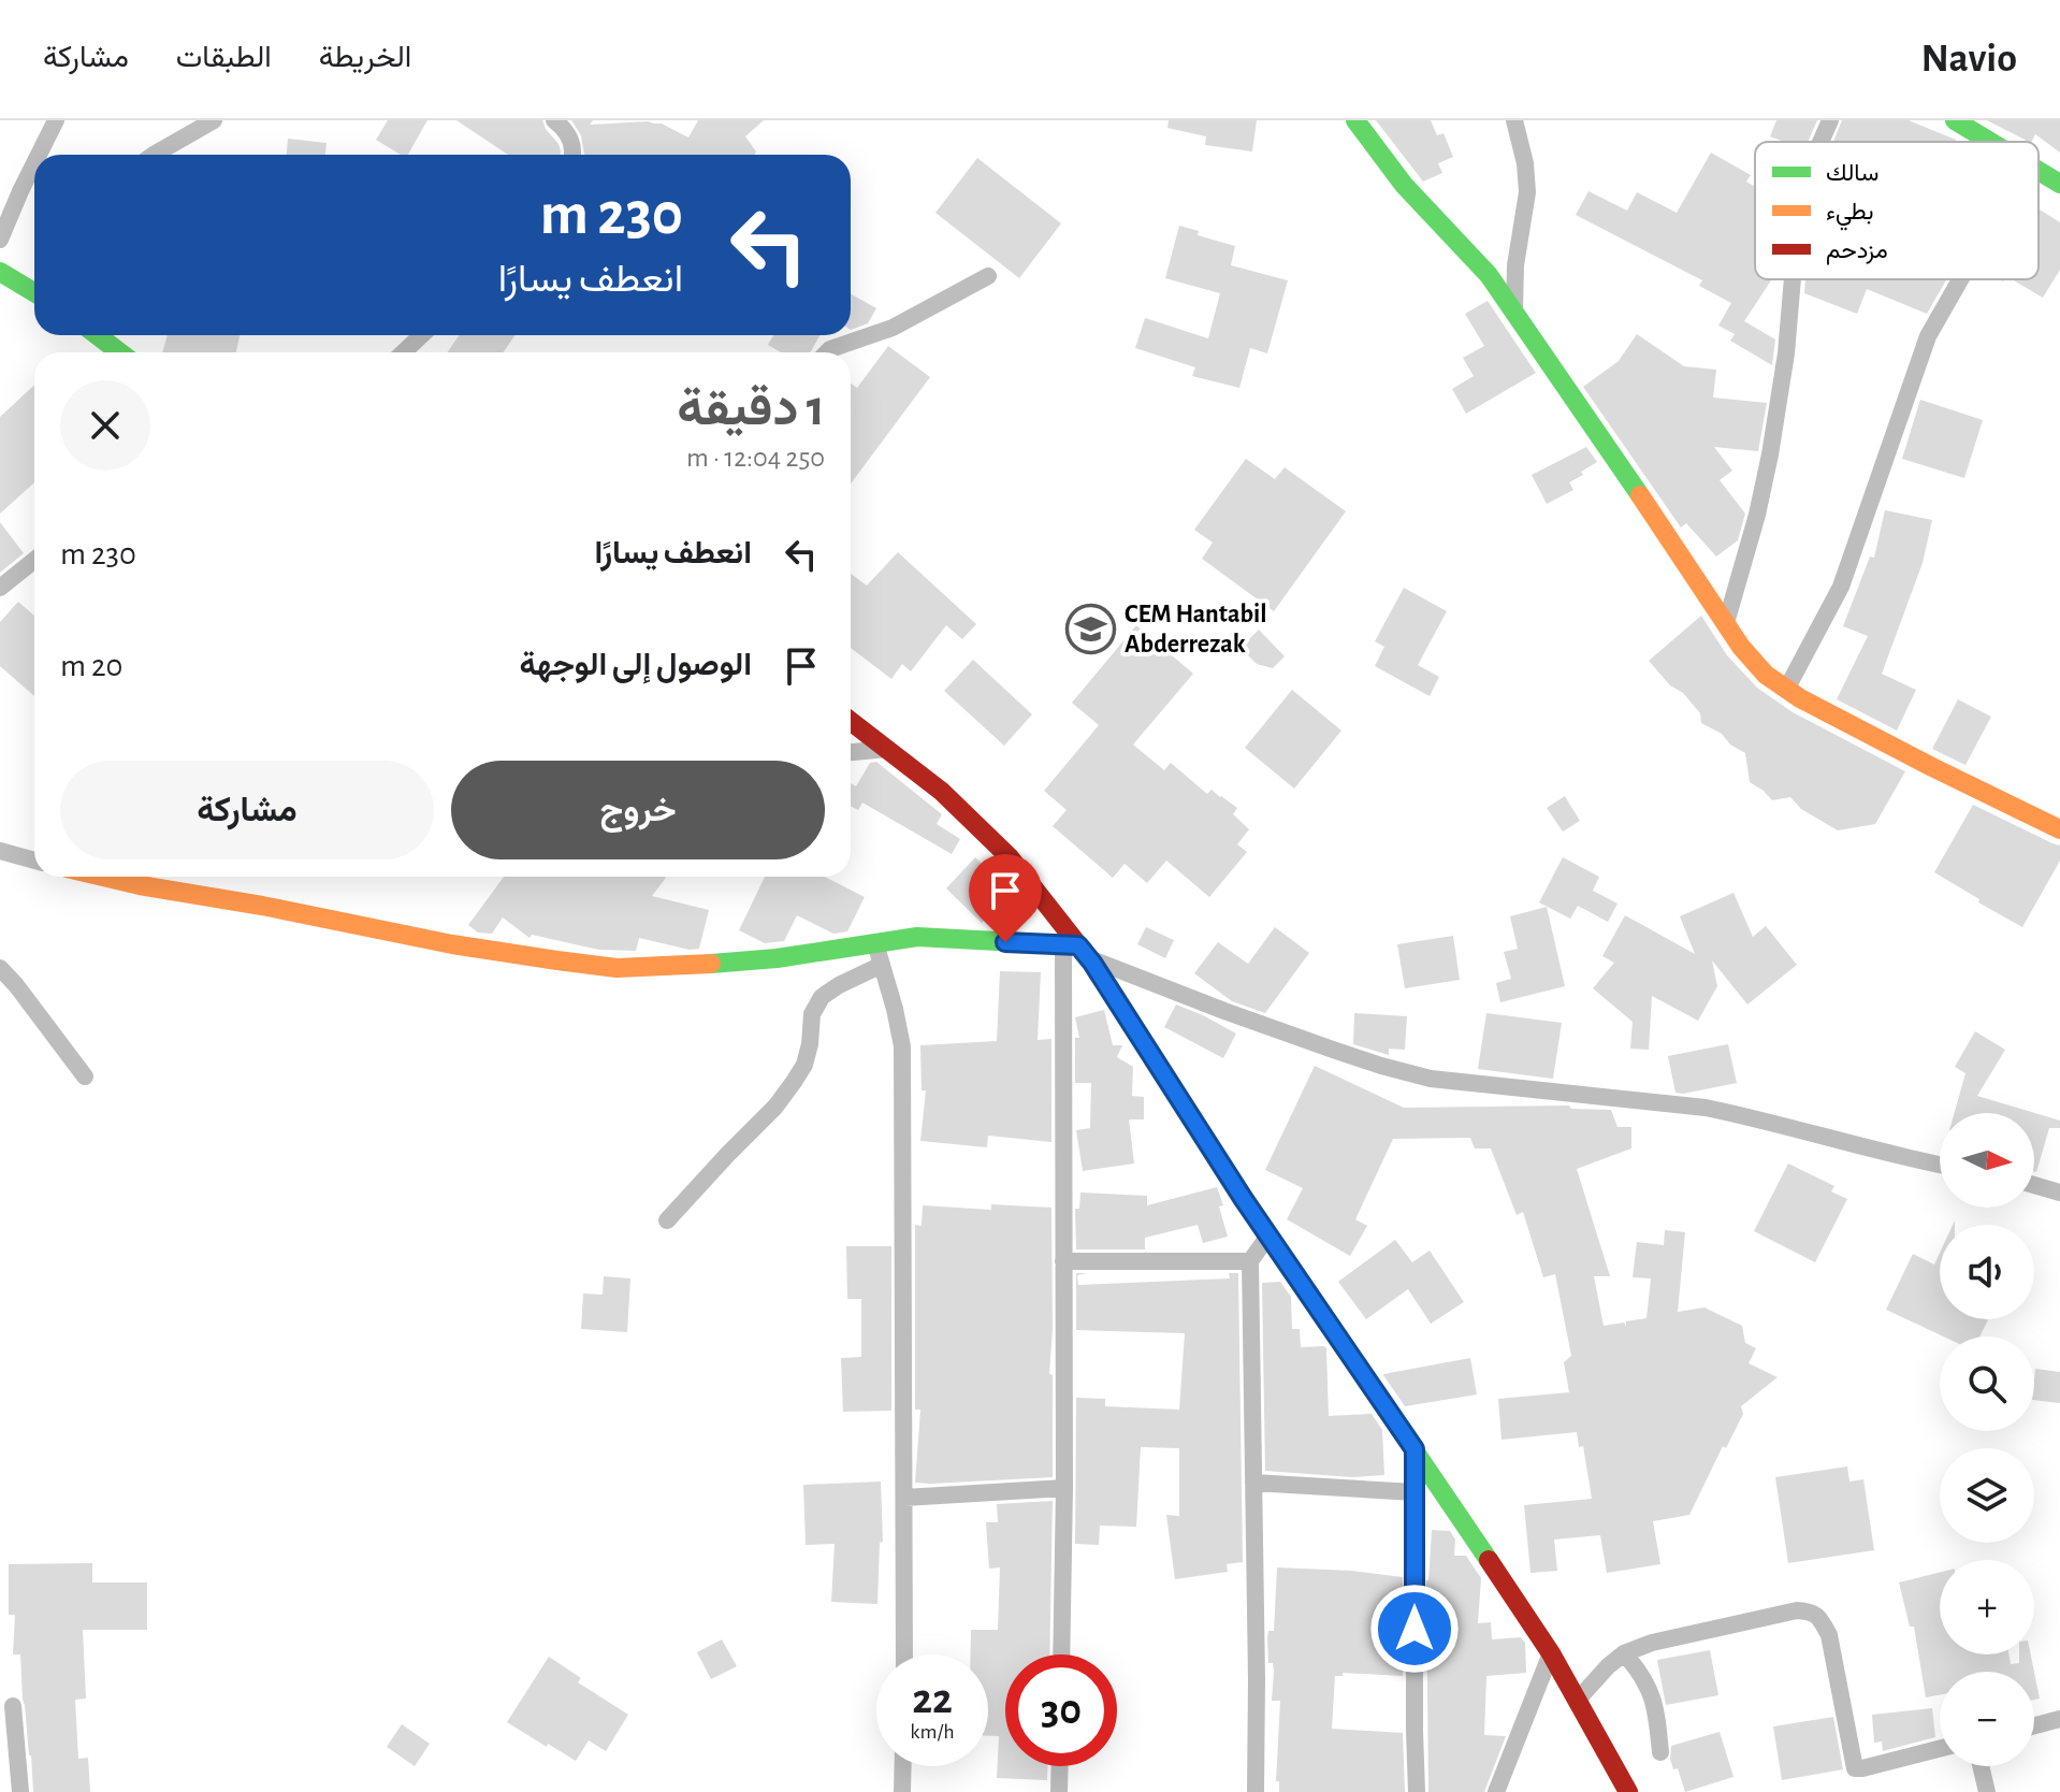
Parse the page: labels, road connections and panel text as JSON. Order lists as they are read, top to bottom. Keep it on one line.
{"places":{"school or university":["CEM Hantabil Abderrezak"]},"legend":["سالك","بطيء","مزدحم"],"north":"right","page":{"header":"Navio","nav":["الخريطة","الطبقات","مشاركة"],"turn":["230 m","انعطف يسارًا"],"heading":["1 دقيقة","250 m · 12:04"],"list":[{"name":"انعطف يسارًا","value":"230 m"},{"name":"الوصول إلى الوجهة","value":"20 m"}],"buttons":["خروج","مشاركة"],"map_buttons":["+","−"],"speed":"22 km/h","limit":"30"}}
